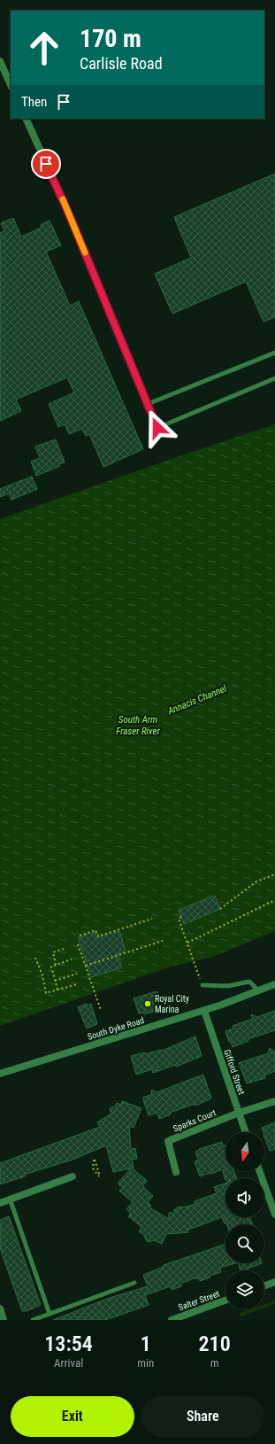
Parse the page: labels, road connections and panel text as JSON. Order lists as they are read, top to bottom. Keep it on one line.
{"streets":{"street":["South Dyke Road","Gifford Street","Sparks Court","Salter Street"]},"crossings":[["South Dyke Road","Gifford Street"],["Gifford Street","Sparks Court"]],"water":["Annacis Channel","South Arm Fraser River"],"places":["Royal City Marina"],"north":"bottom","page":{"turn":["170 m","Carlisle Road"],"then":"Then","eta":["13:54","Arrival","1","min","210","m"],"buttons":["Exit","Share"]}}
